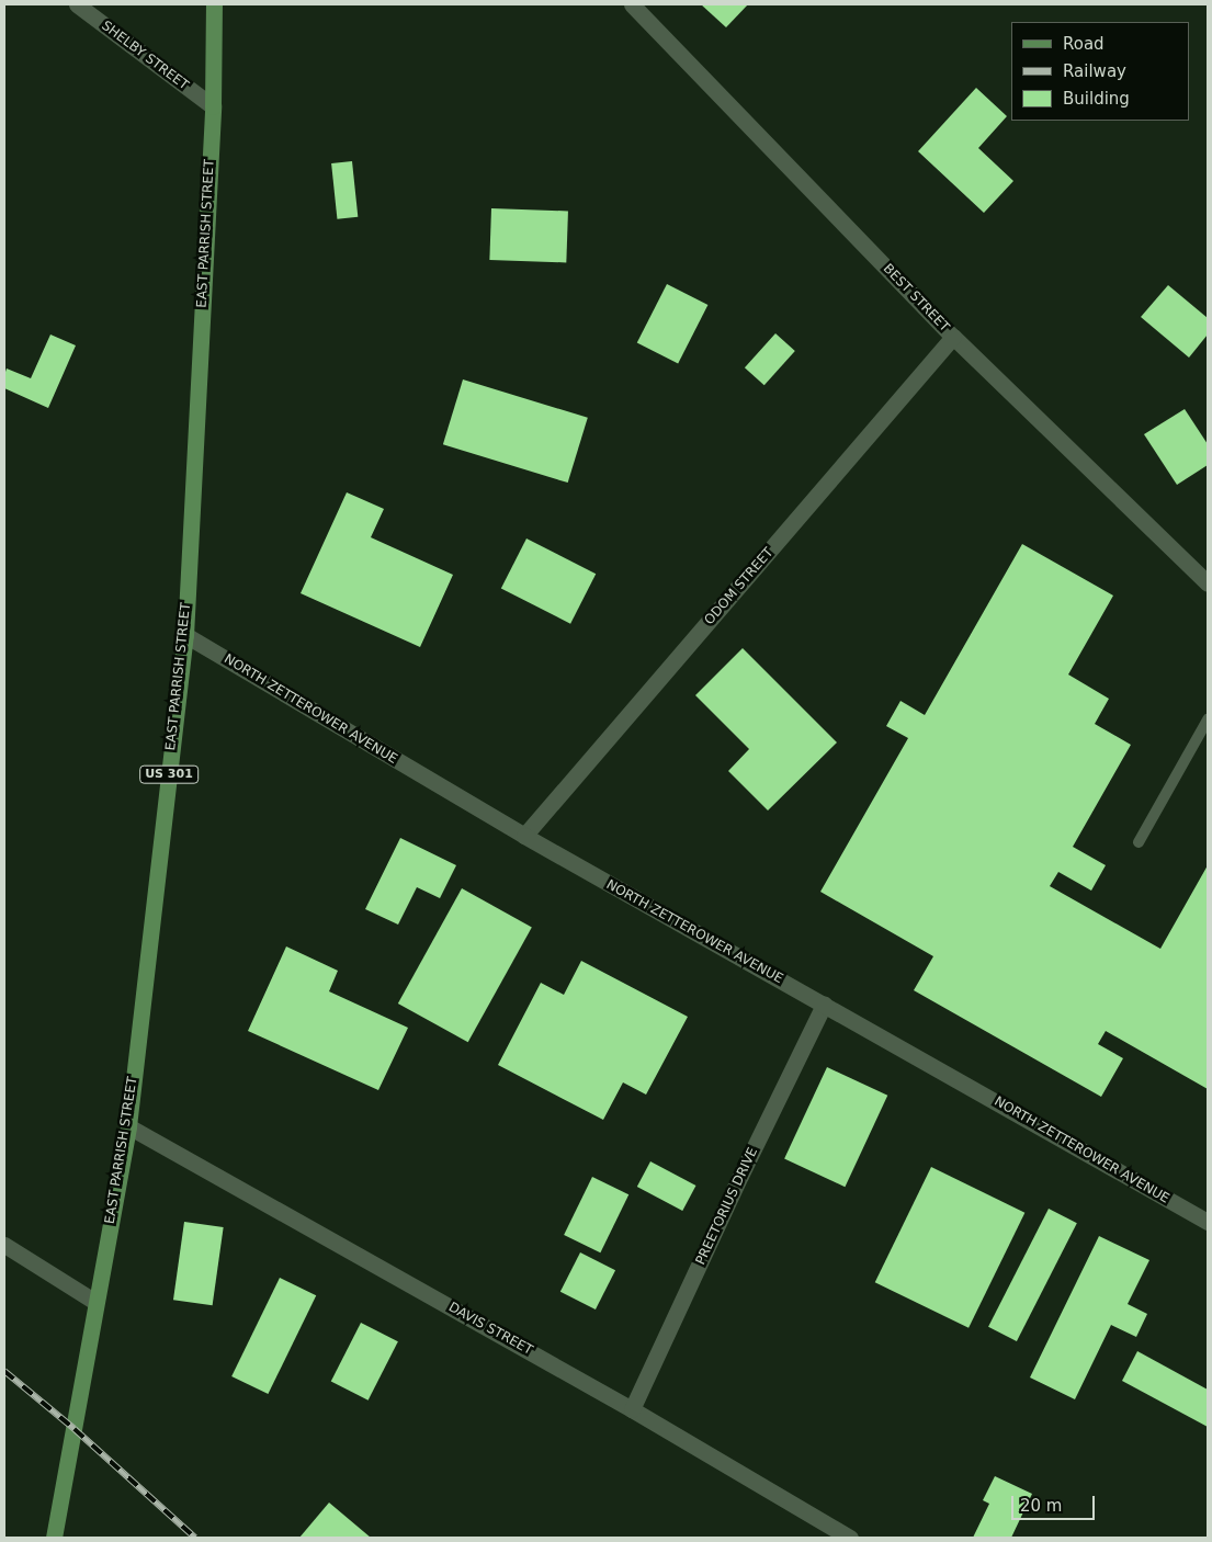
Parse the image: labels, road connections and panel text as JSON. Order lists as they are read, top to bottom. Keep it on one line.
{"streets":{"main road":["EAST PARRISH STREET","US 301"],"street":["SHELBY STREET","BEST STREET","ODOM STREET","NORTH ZETTEROWER AVENUE","PREETORIUS DRIVE","DAVIS STREET"]},"crossings":[["SHELBY STREET","EAST PARRISH STREET"],["EAST PARRISH STREET","NORTH ZETTEROWER AVENUE"],["EAST PARRISH STREET","DAVIS STREET"],["BEST STREET","ODOM STREET"],["ODOM STREET","NORTH ZETTEROWER AVENUE"],["NORTH ZETTEROWER AVENUE","PREETORIUS DRIVE"],["PREETORIUS DRIVE","DAVIS STREET"]],"legend":["Road","Railway","Building"],"scale_bar":"20 m"}
